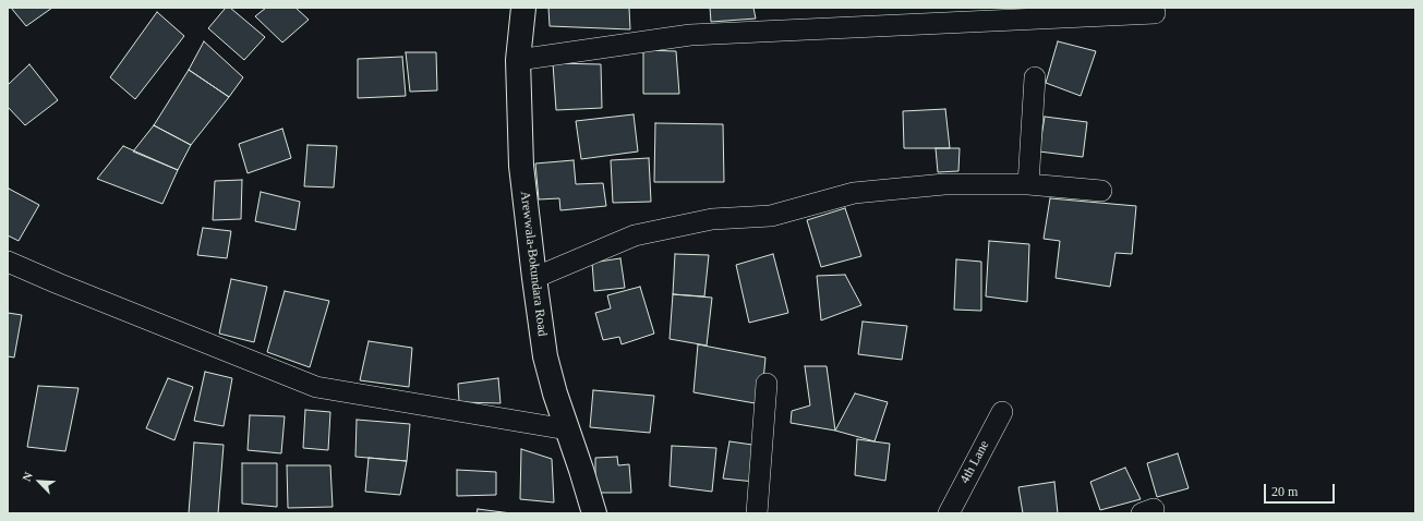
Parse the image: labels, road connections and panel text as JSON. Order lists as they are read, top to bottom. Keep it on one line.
{"streets":{"street":["Arewwala-Bokundara Road","4th Lane"]},"scale_bar":"20 m","north":"top left"}
